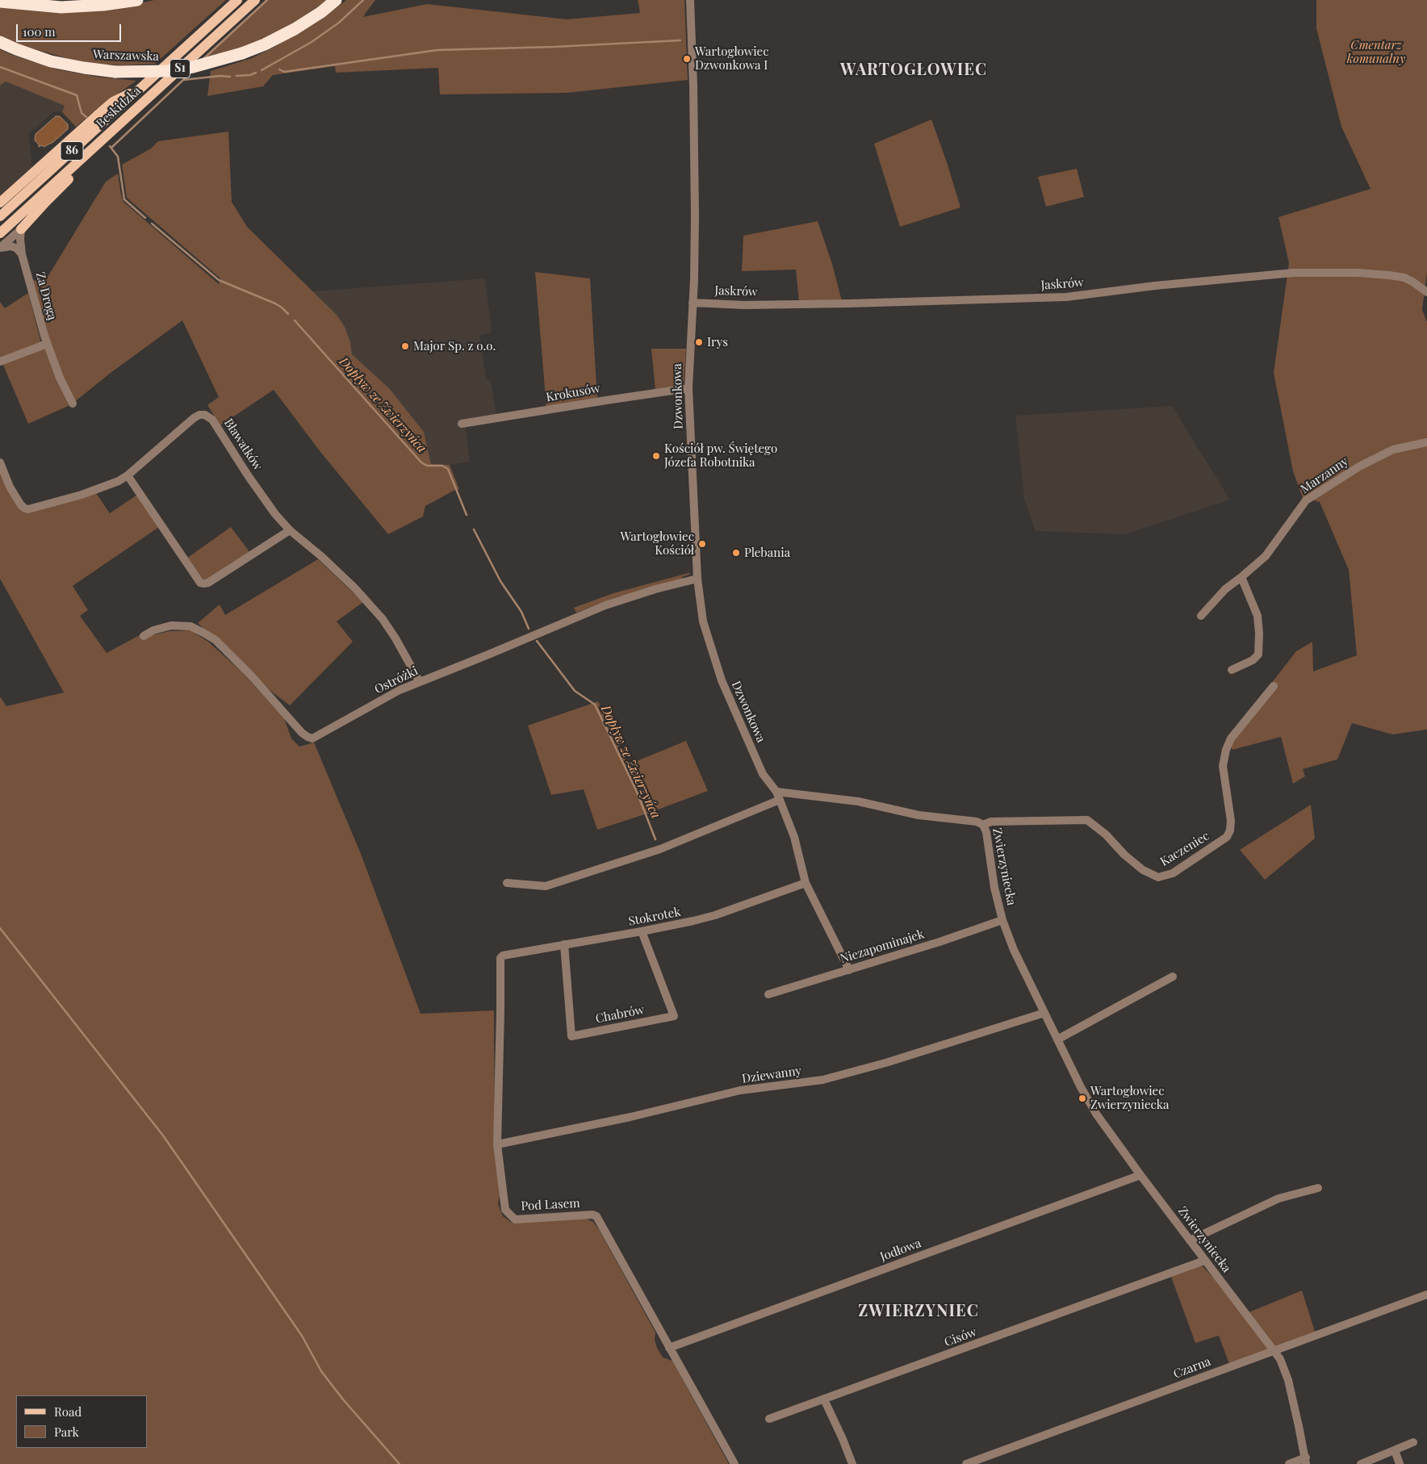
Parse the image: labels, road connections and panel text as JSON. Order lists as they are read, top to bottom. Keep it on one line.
{"streets":{"highway":["Warszawska","S1"],"main road":["Beskidzka","86"],"street":["Jaskrów","Za Drogą","Krokusów","Dzwonkowa","Bławatków","Marzanny","Ostróżki","Kaczeniec","Zwierzyniecka","Stokrotek","Niezapominajek","Chabrów","Dziewanny","Pod Lasem","Jodłowa","Cisów","Czarna"]},"crossings":[["Jaskrów","Dzwonkowa"],["Krokusów","Dzwonkowa"],["Dzwonkowa","Ostróżki"],["Dzwonkowa","Zwierzyniecka"],["Dzwonkowa","Stokrotek"],["Dzwonkowa","Niezapominajek"],["Bławatków","Ostróżki"],["Kaczeniec","Zwierzyniecka"],["Zwierzyniecka","Niezapominajek"],["Zwierzyniecka","Dziewanny"],["Zwierzyniecka","Jodłowa"],["Zwierzyniecka","Cisów"],["Zwierzyniecka","Czarna"],["Stokrotek","Chabrów"],["Stokrotek","Pod Lasem"],["Dziewanny","Pod Lasem"],["Pod Lasem","Jodłowa"]],"districts":["WARTOGŁOWIEC","ZWIERZYNIEC"],"water":["Dopływ ze Zwierzyńca"],"parks":["Cmentarz komunalny"],"places":["Wartogłowiec Dzwonkowa I","Irys","Major Sp. z o.o.","Kościół pw. Świętego Józefa Robotnika","Wartogłowiec Kościół","Plebania","Wartogłowiec Zwierzyniecka"],"legend":["Road","Park"],"scale_bar":"100 m"}
